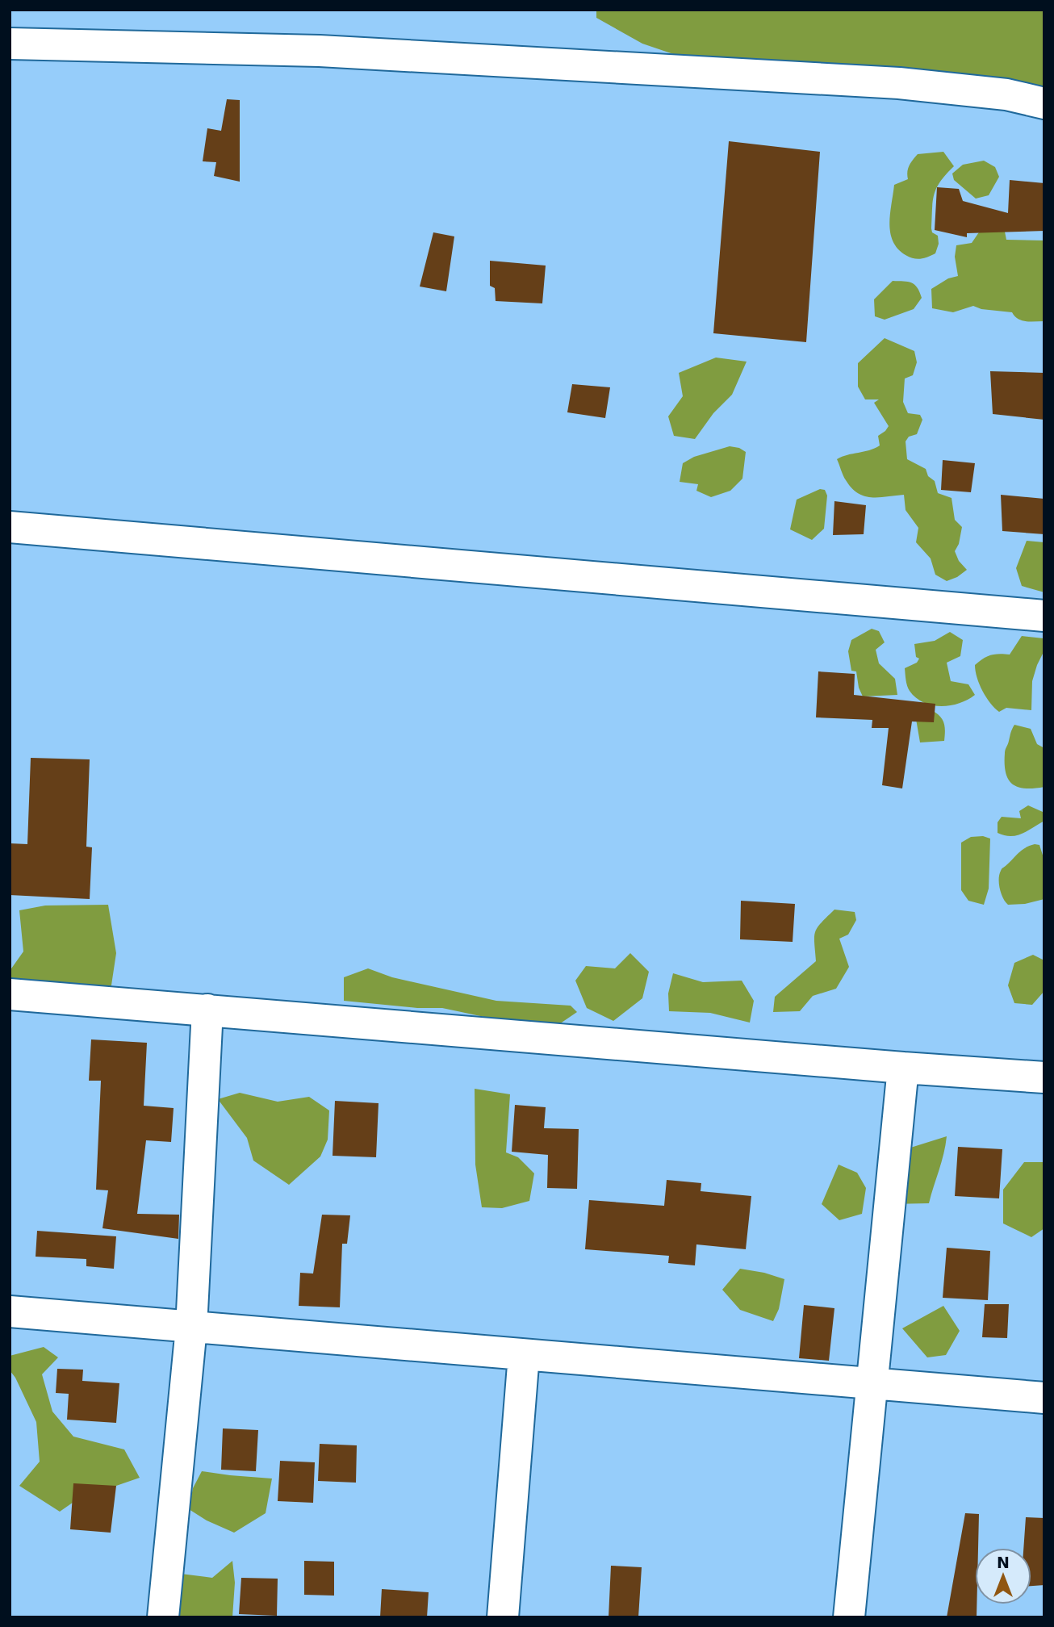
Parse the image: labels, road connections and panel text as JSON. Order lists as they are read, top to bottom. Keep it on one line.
{"north":"top"}
